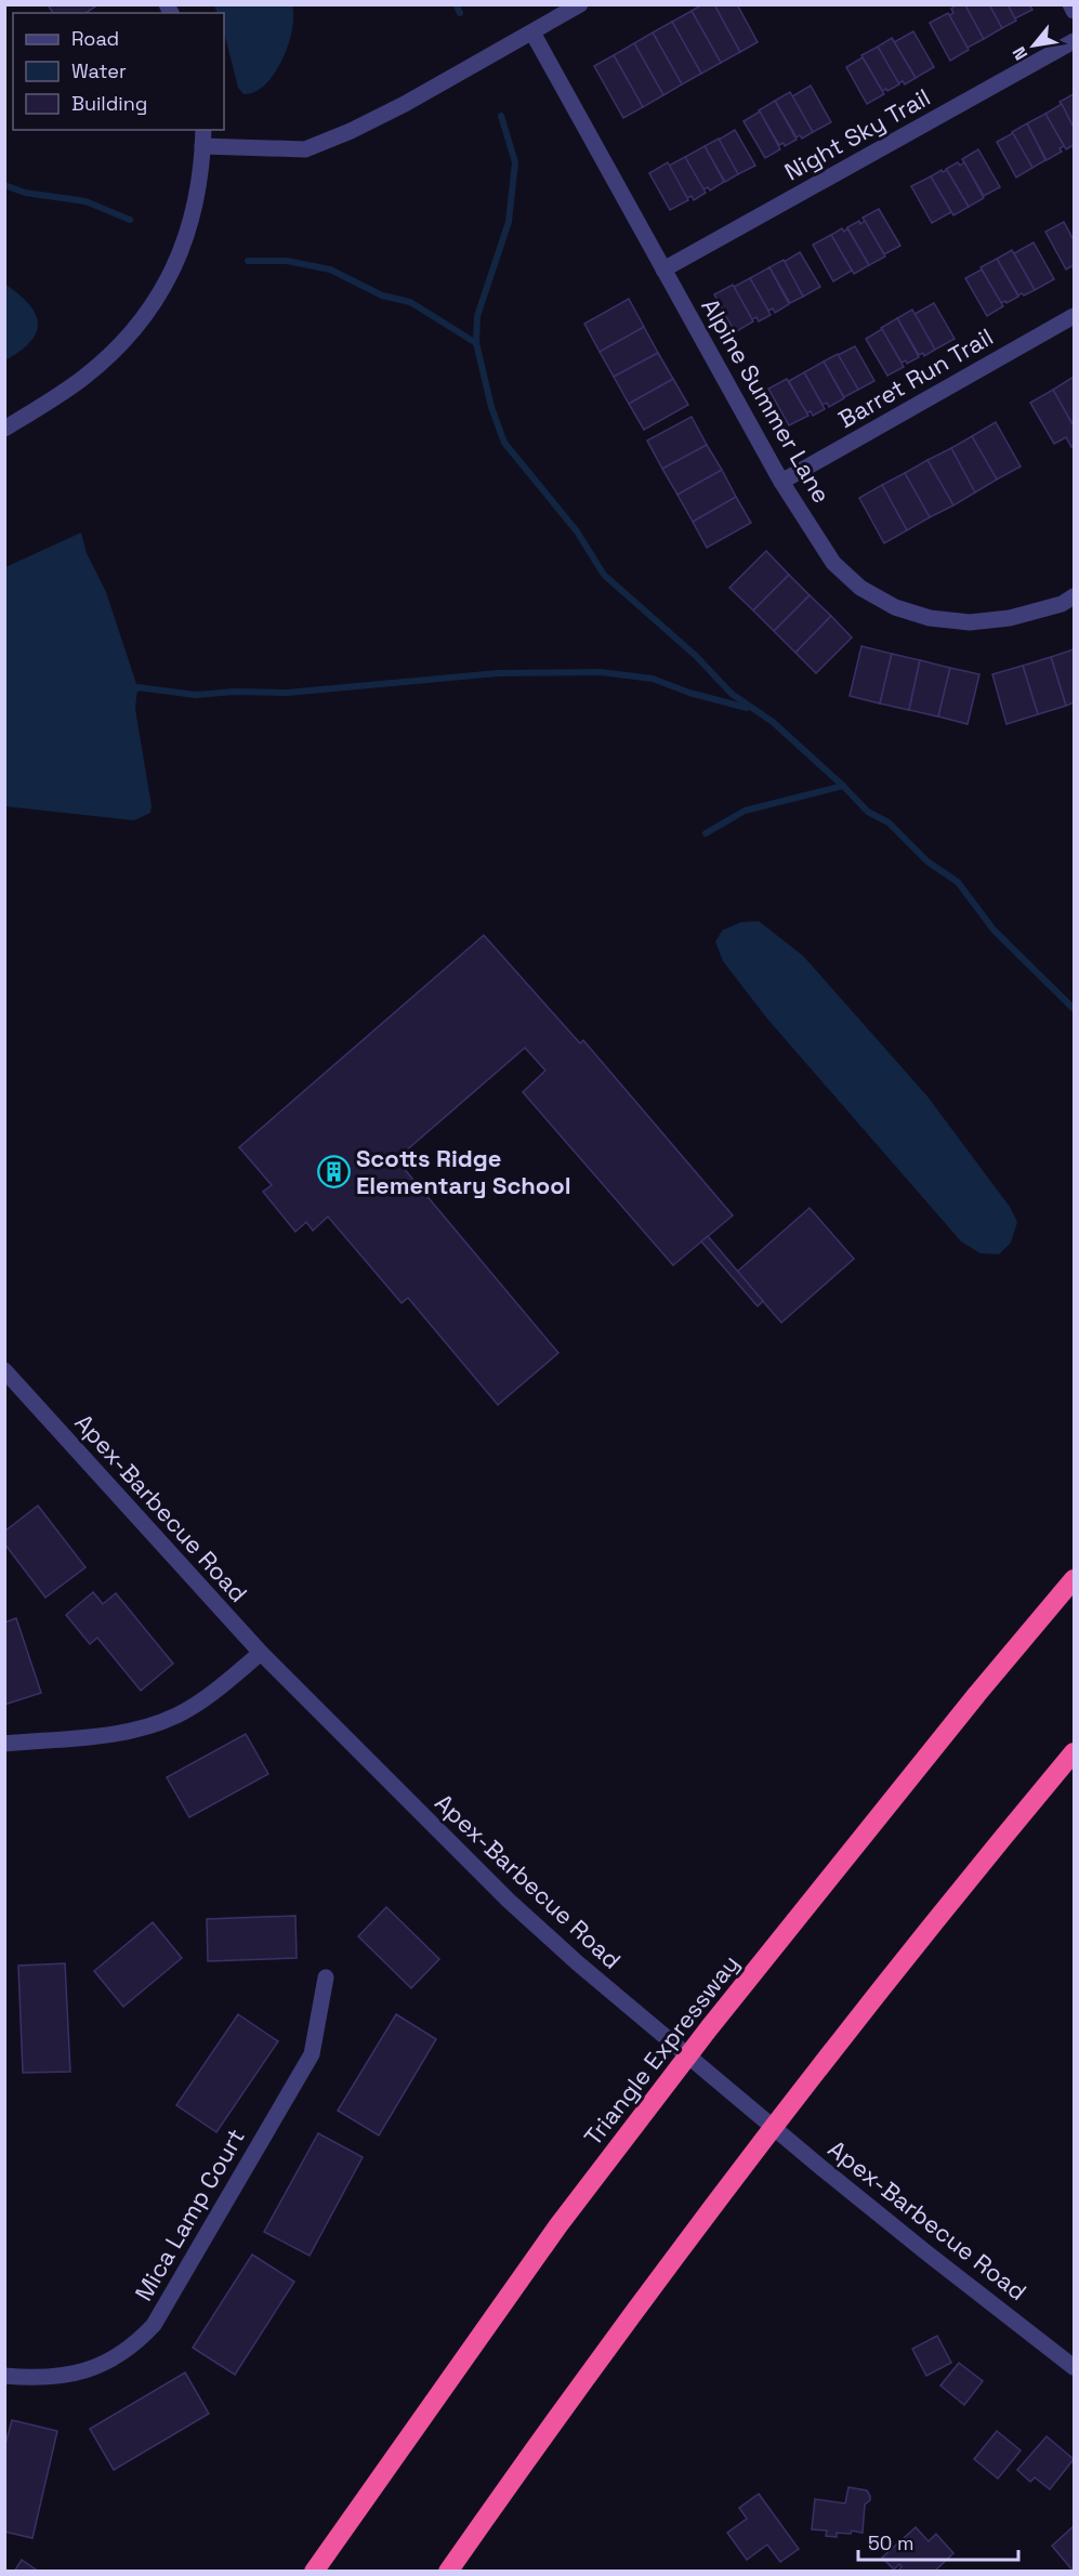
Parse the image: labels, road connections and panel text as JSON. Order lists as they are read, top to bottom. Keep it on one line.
{"streets":{"highway":["Triangle Expressway"],"street":["Night Sky Trail","Barret Run Trail","Alpine Summer Lane","Apex-Barbecue Road","Mica Lamp Court"]},"crossings":[["Night Sky Trail","Alpine Summer Lane"],["Barret Run Trail","Alpine Summer Lane"]],"places":{"building":["Scotts Ridge Elementary School"]},"legend":["Road","Water","Building"],"scale_bar":"50 m","north":"bottom left"}
